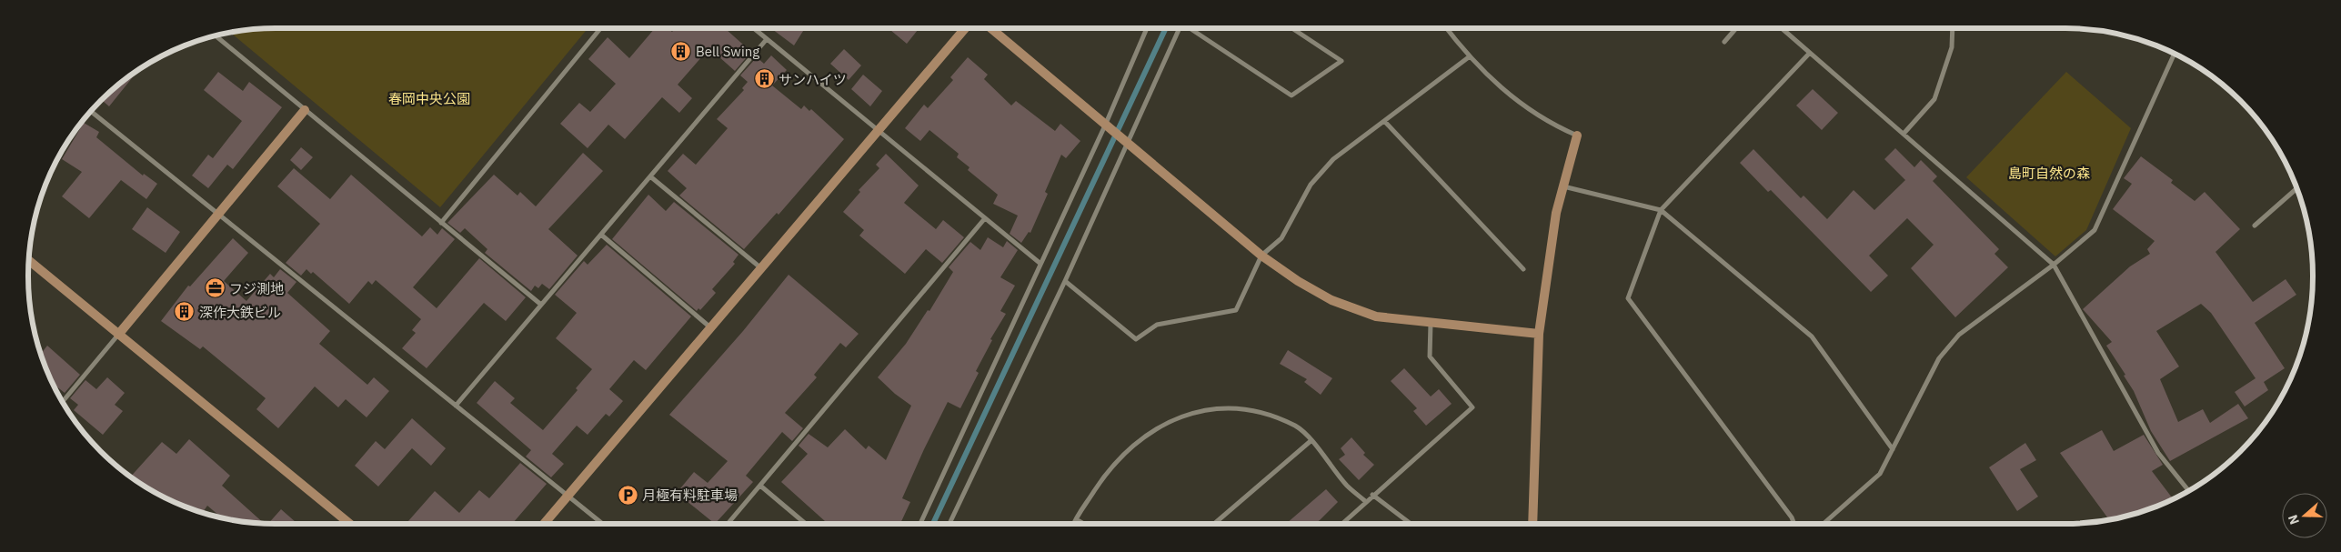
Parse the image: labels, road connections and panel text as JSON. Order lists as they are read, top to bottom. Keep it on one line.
{"parks":["春岡中央公園","島町自然の森"],"places":{"building":["Bell Swing","サンハイツ","深作大鉄ビル"],"office":["フジ測地"],"parking":["月極有料駐車場"]},"north":"left"}
